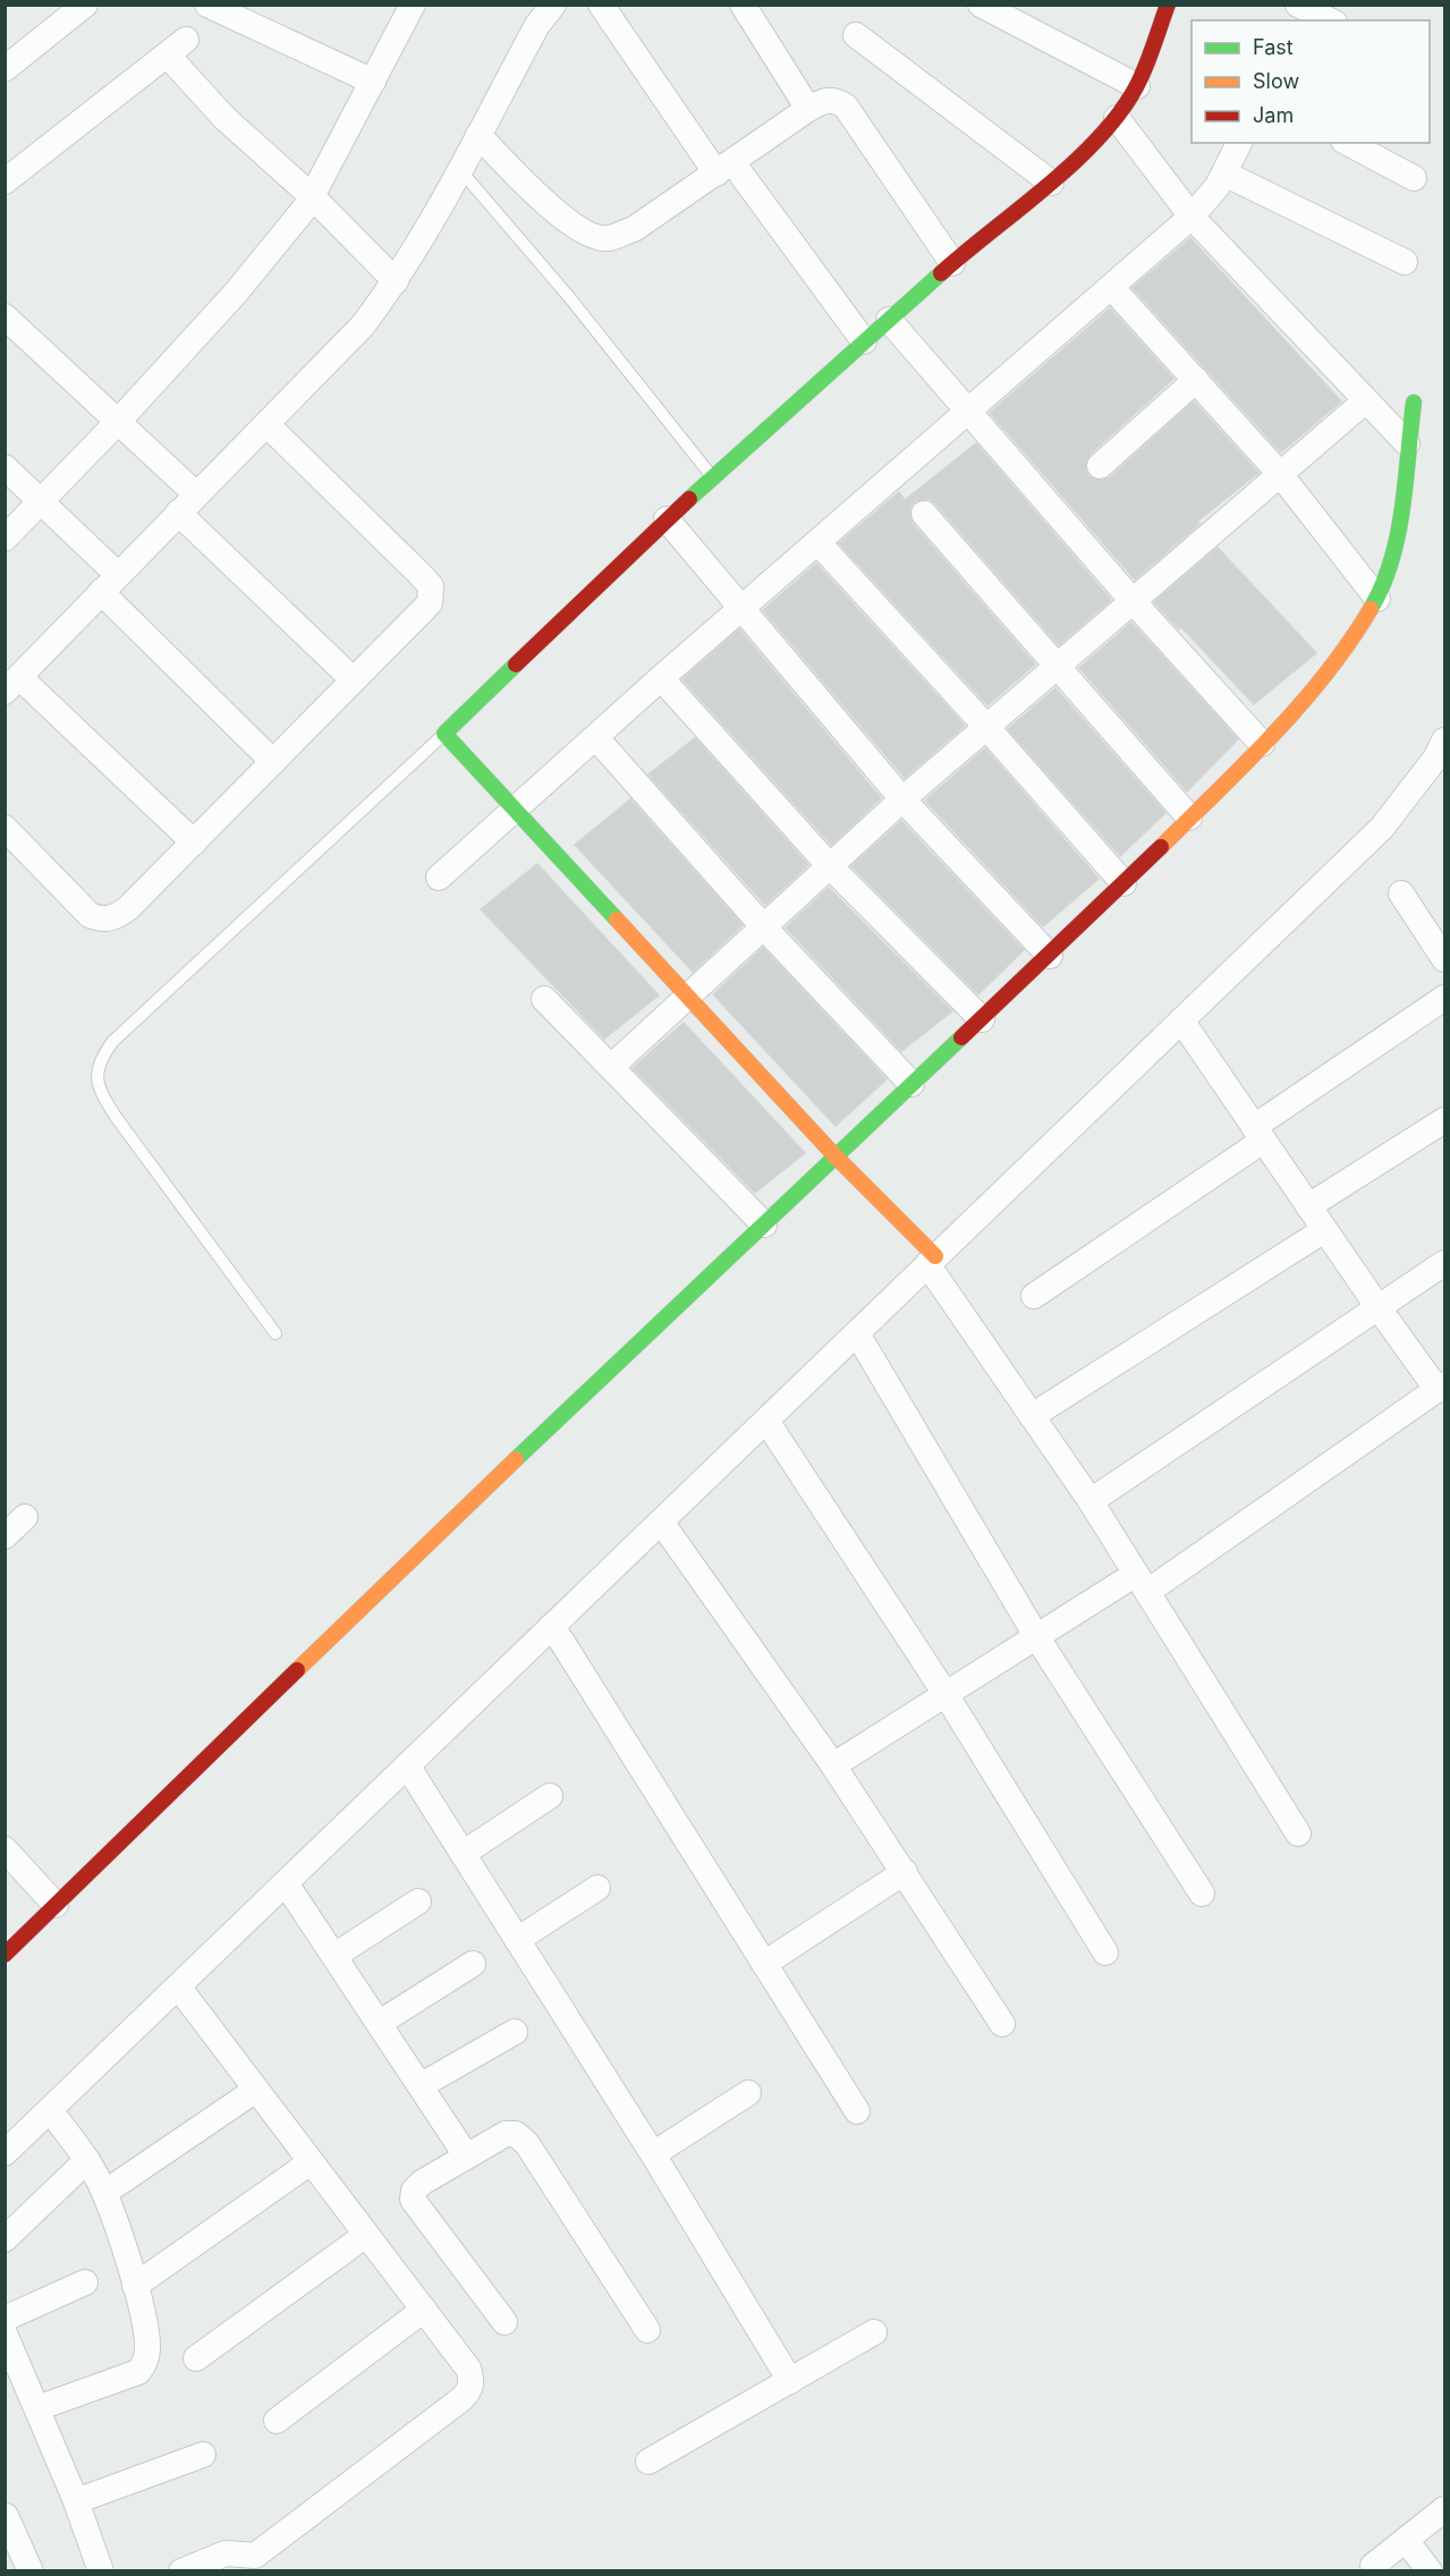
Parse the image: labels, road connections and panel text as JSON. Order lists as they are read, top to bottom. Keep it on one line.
{"legend":["Fast","Slow","Jam"]}
